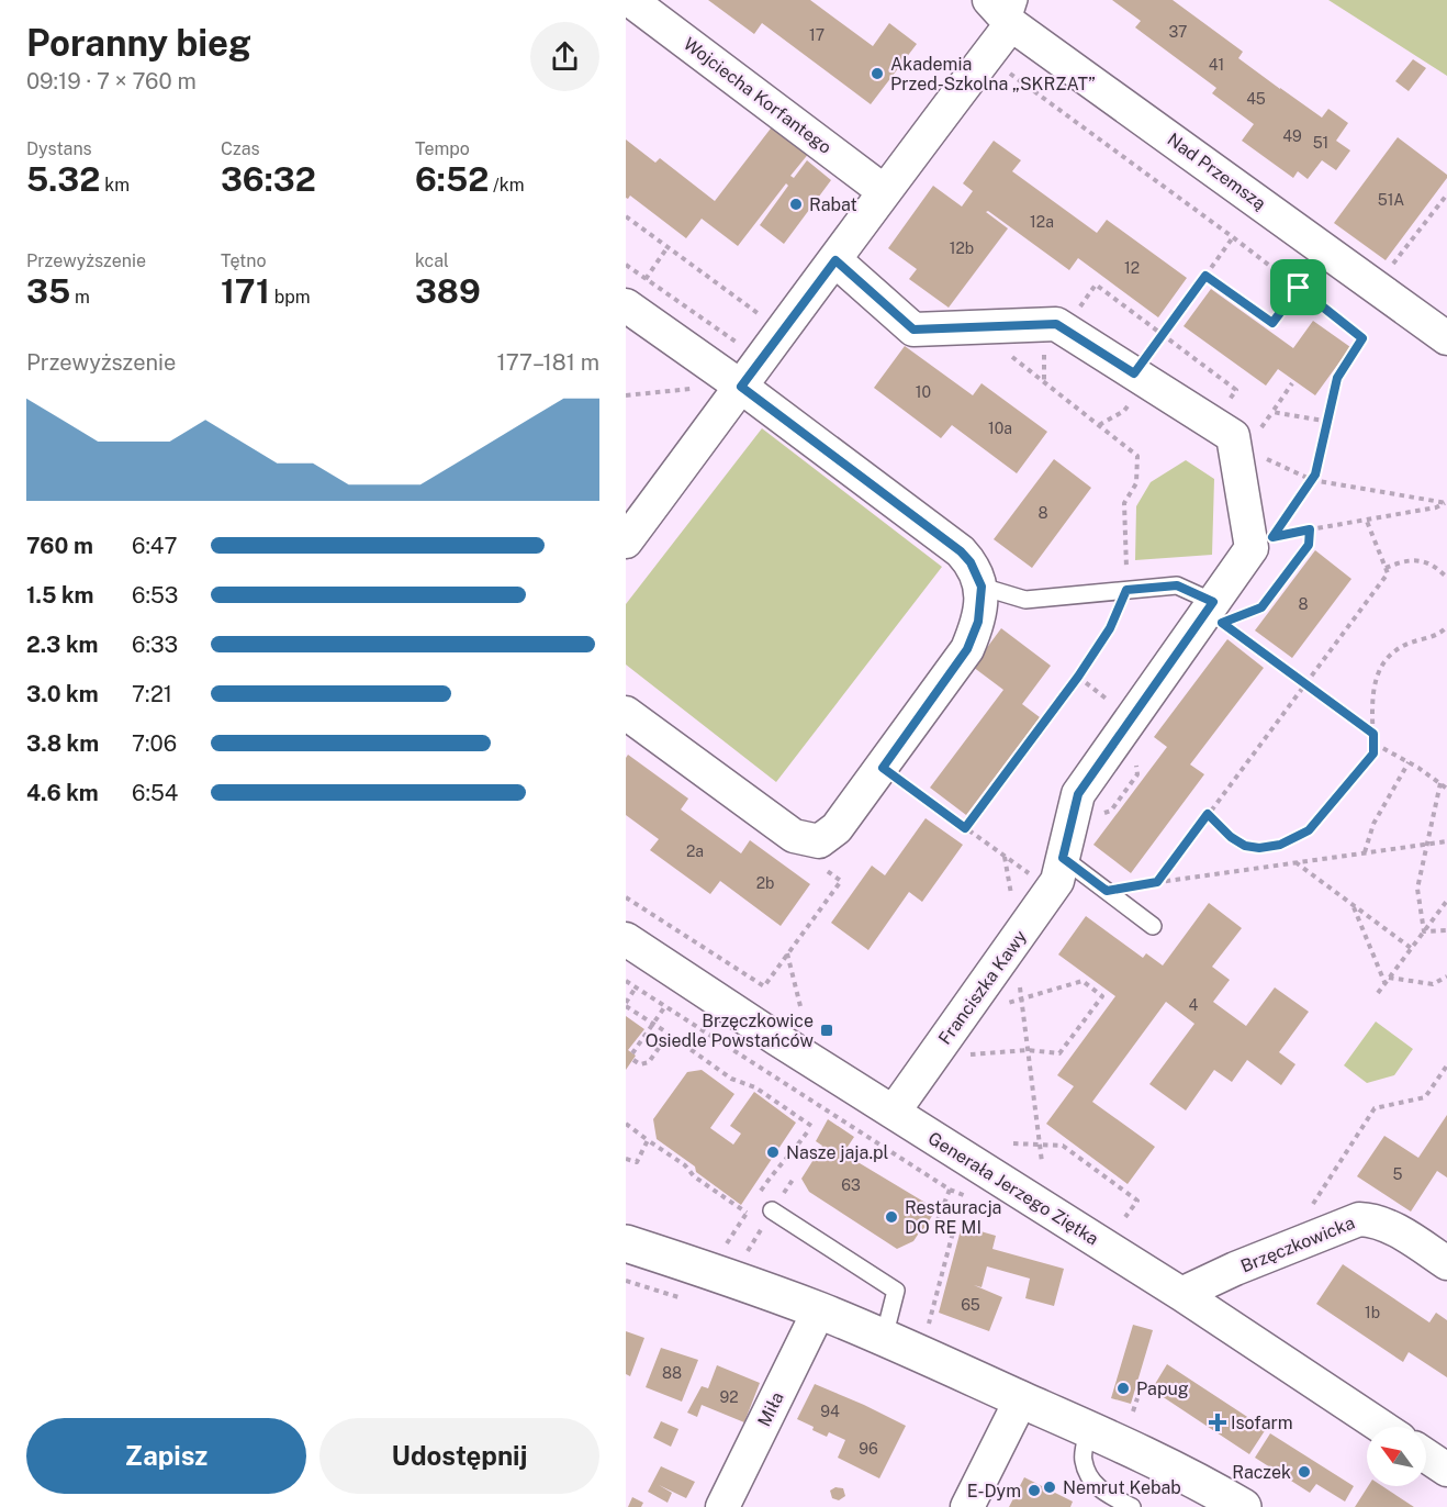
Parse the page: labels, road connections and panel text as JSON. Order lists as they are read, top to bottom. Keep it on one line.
{"streets":{"street":["Wojciecha Korfantego","Nad Przemszą","Franciszka Kawy","Generała Jerzego Ziętka","Brzęczkowicka","Miła"]},"crossings":[["Franciszka Kawy","Generała Jerzego Ziętka"],["Generała Jerzego Ziętka","Brzęczkowicka"]],"places":{"other":["Akademia Przed-Szkolna „SKRZAT”","Rabat","Nasze jaja.pl","Restauracja DO RE MI","Papug","Raczek","Nemrut Kebab","E-Dym"],"transit":["Brzęczkowice Osiedle Powstańców"],"health":["Isofarm"]},"house_numbers":["37","17","41","45","49","51","51A","12a","12b","12","10","10a","8","8","2a","2b","4","5","63","65","1b","88","92","94","96"],"north":"top left","page":{"heading":["Poranny bieg","09:19 · 7 × 760 m"],"stats":[["Dystans","5.32 km"],["Czas","36:32"],["Tempo","6:52 /km"],["Przewyższenie","35 m"],["Tętno","171 bpm"],["kcal","389"]],"chart":["Przewyższenie","177–181 m"],"list":[{"name":"760 m","note":"6:47"},{"name":"1.5 km","note":"6:53"},{"name":"2.3 km","note":"6:33"},{"name":"3.0 km","note":"7:21"},{"name":"3.8 km","note":"7:06"},{"name":"4.6 km","note":"6:54"}],"buttons":["Zapisz","Udostępnij"]}}
